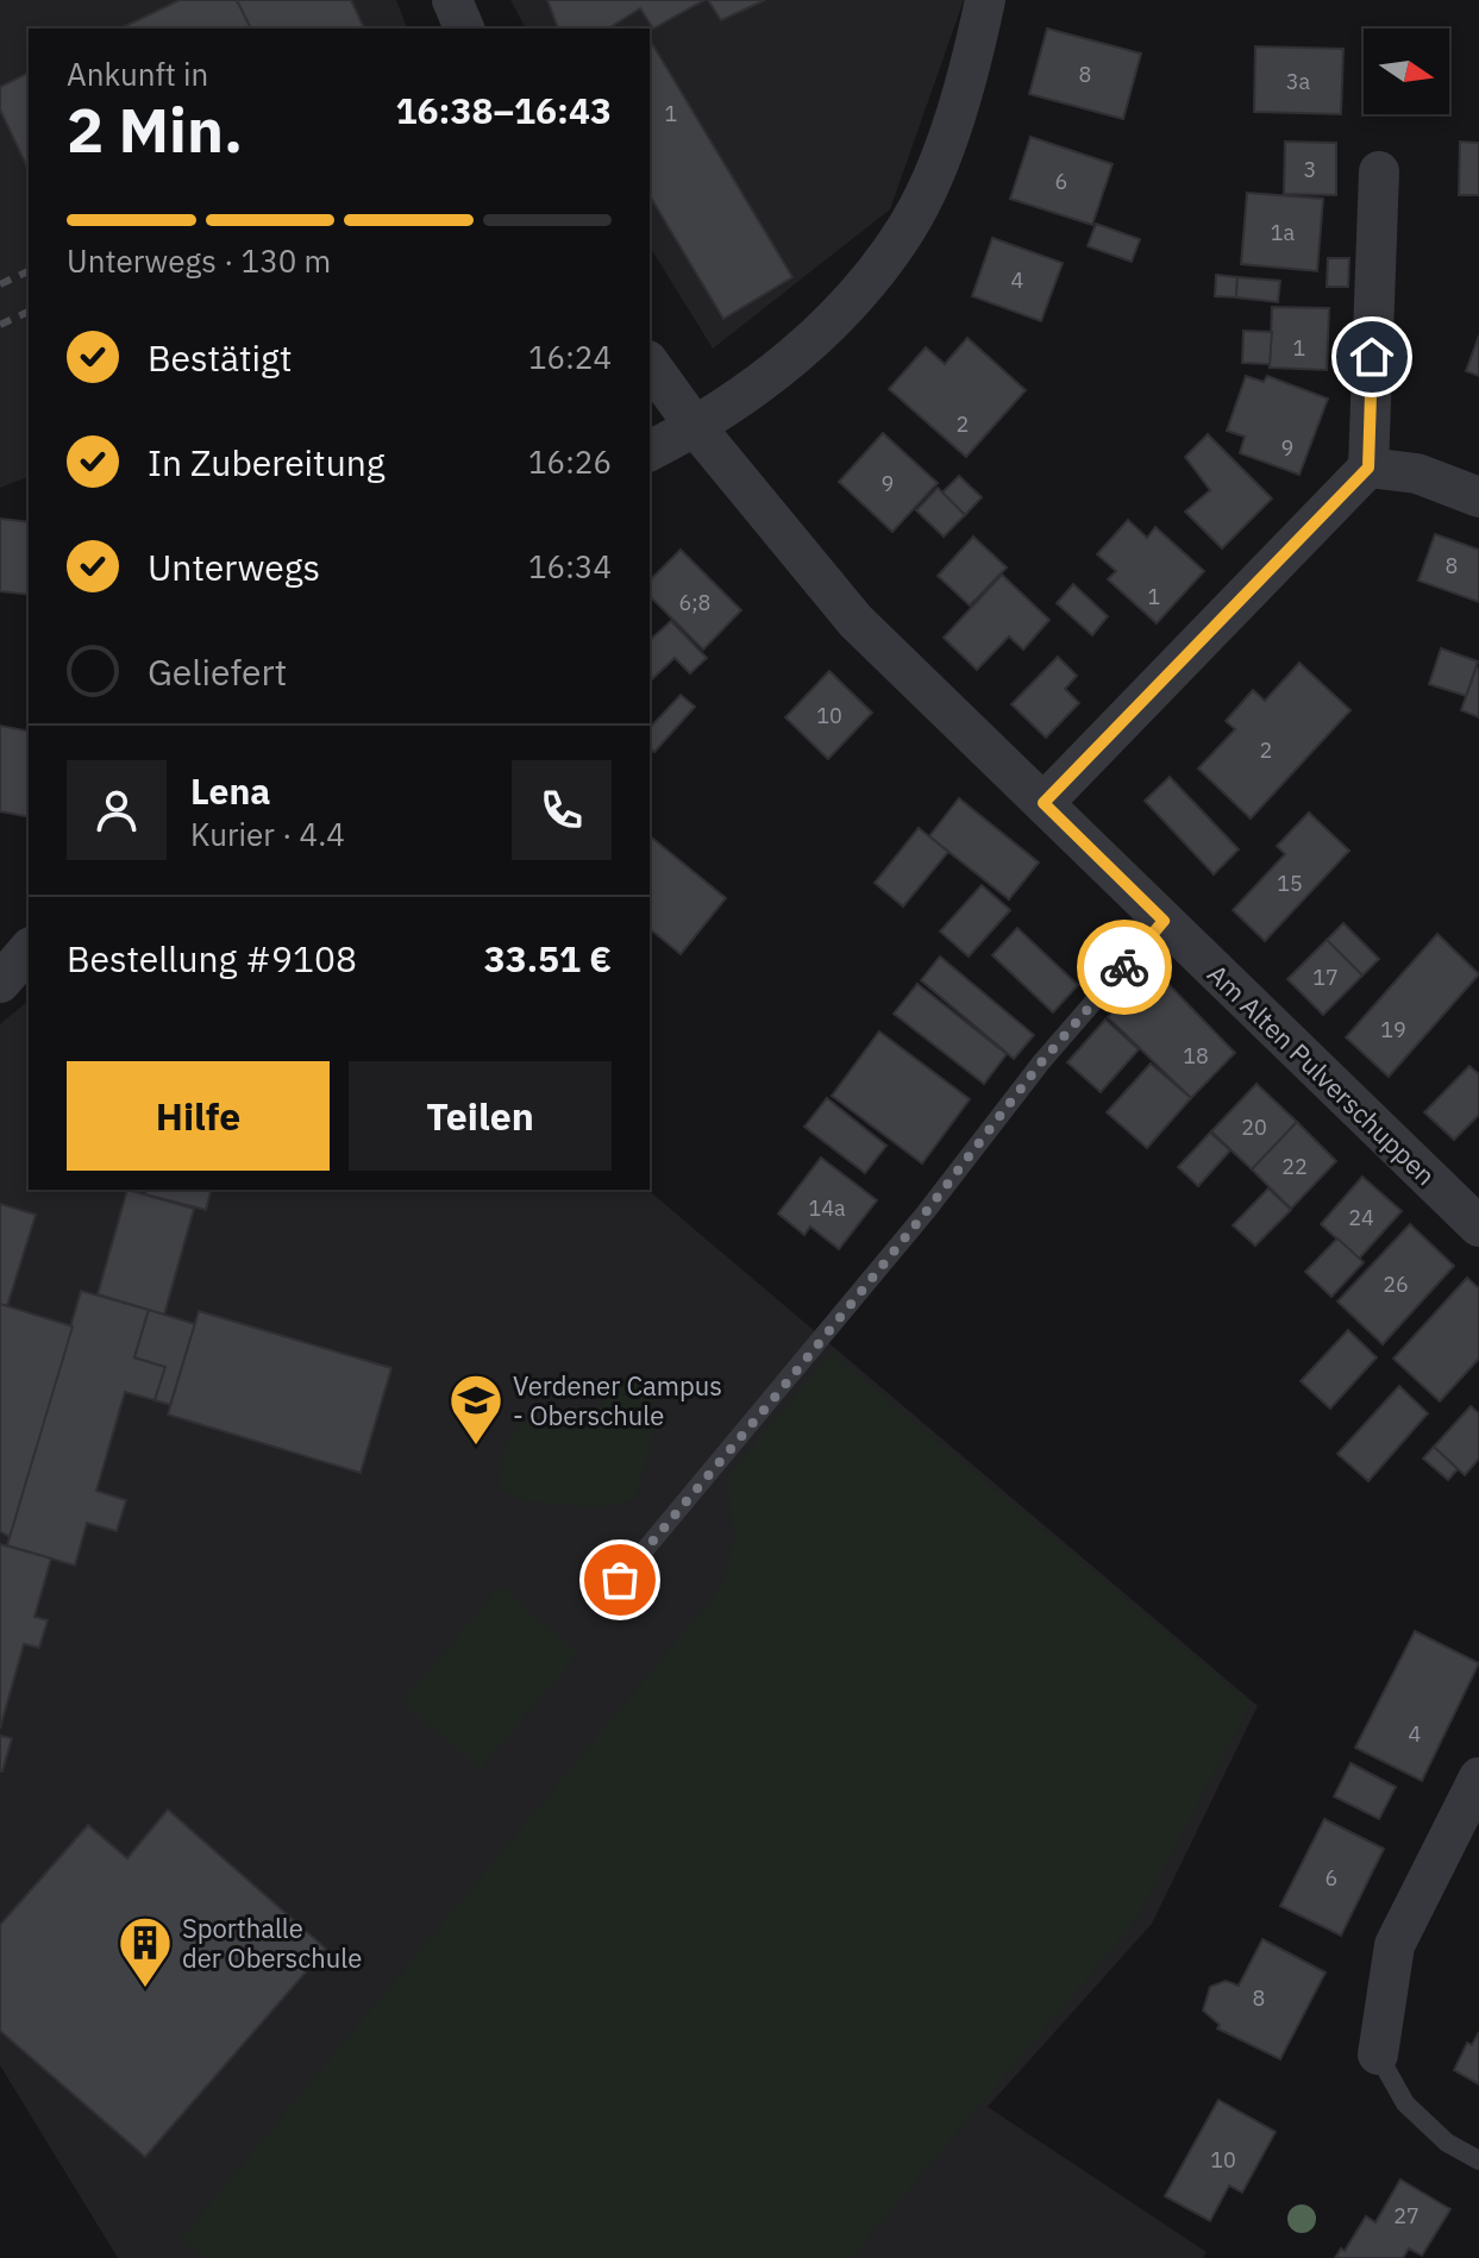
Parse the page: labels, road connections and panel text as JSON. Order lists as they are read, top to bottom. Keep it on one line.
{"streets":{"street":["Am Alten Pulverschuppen"]},"places":{"school or university":["Verdener Campus - Oberschule"],"building":["Sporthalle der Oberschule"]},"house_numbers":["8","3a","1","3","6","1a","4","1","2","9","9","8","1","6;8","10","2","15","17","19","18","20","22","14a","24","26","4","6","8","10","27"],"north":"right","page":{"heading":["2 Min.","Ankunft in","16:38–16:43"],"panel":["Lena","Kurier · 4.4","Bestellung #9108","33.51 €"],"bar":"Unterwegs · 130 m","list":[["Bestätigt","16:24"],["In Zubereitung","16:26"],["Unterwegs","16:34"],"Geliefert"],"buttons":["Hilfe","Teilen"]}}
